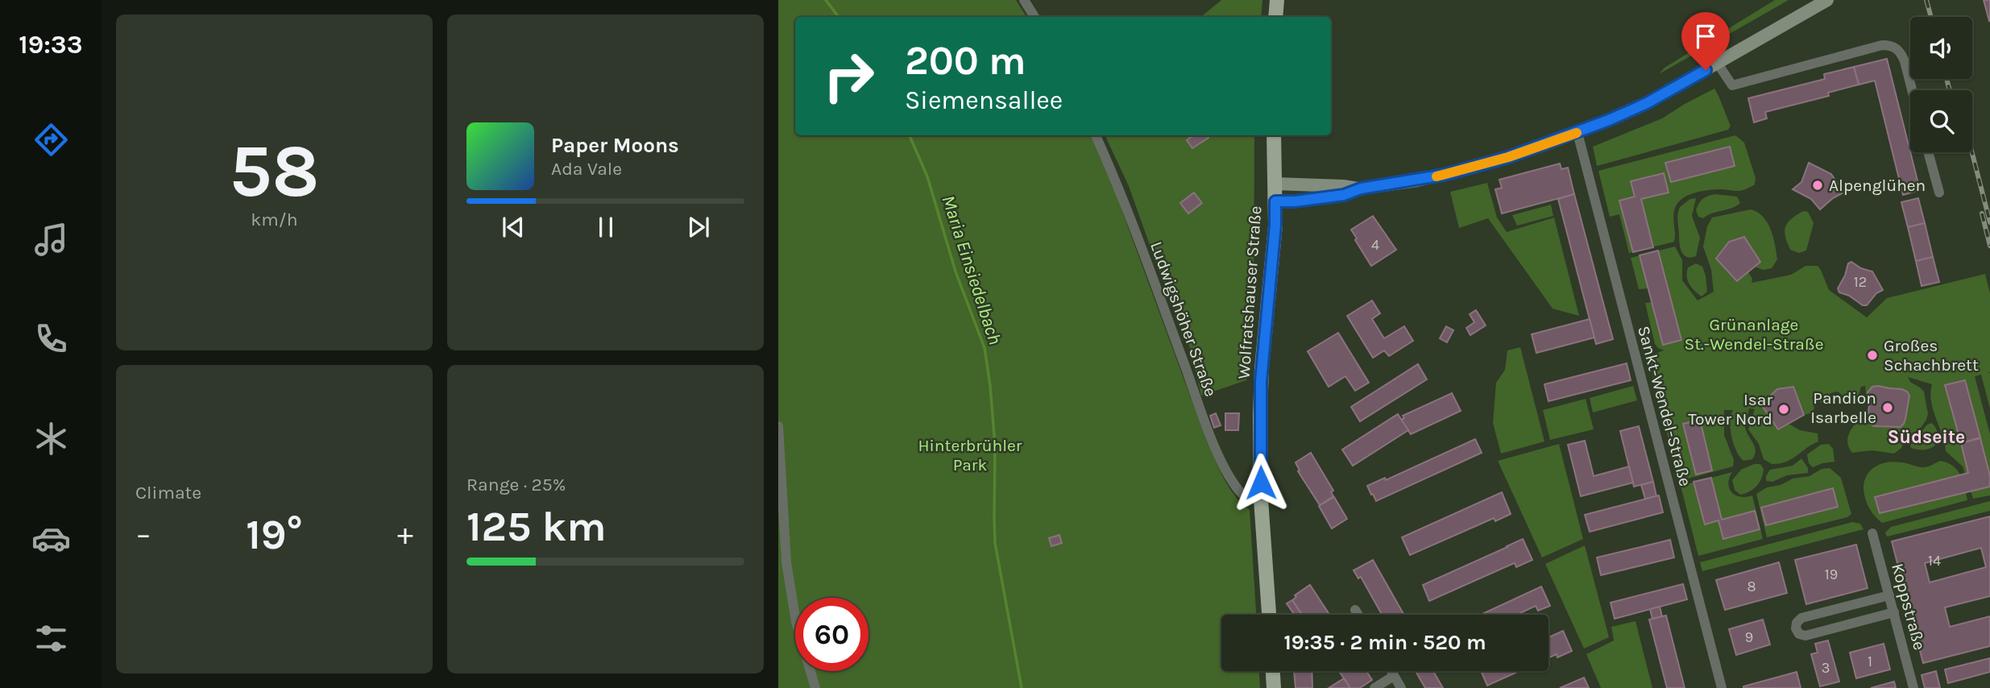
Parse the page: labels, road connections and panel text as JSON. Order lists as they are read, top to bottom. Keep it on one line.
{"streets":{"main road":["Wolfratshauser Straße"],"street":["Ludwigshöher Straße","Sankt-Wendel-Straße","Koppstraße"]},"crossings":[["Wolfratshauser Straße","Ludwigshöher Straße"]],"districts":["Südseite"],"water":["Maria Einsiedelbach"],"parks":["Grünanlage St.-Wendel-Straße","Hinterbrühler Park"],"places":["Alpenglühen","Großes Schachbrett","Pandion Isarbelle","Isar Tower Nord"],"house_numbers":["4","12","14","19","8","9","1","3"],"page":{"tabs":"19:33","tile":[["58","km/h"],"Climate",["Range · 25%","125 km"]],"turn":["200 m","Siemensallee"],"song":["Paper Moons","Ada Vale"],"heat":["−","19°","+"],"limit":"60","trip":"19:35 · 2 min · 520 m"}}
